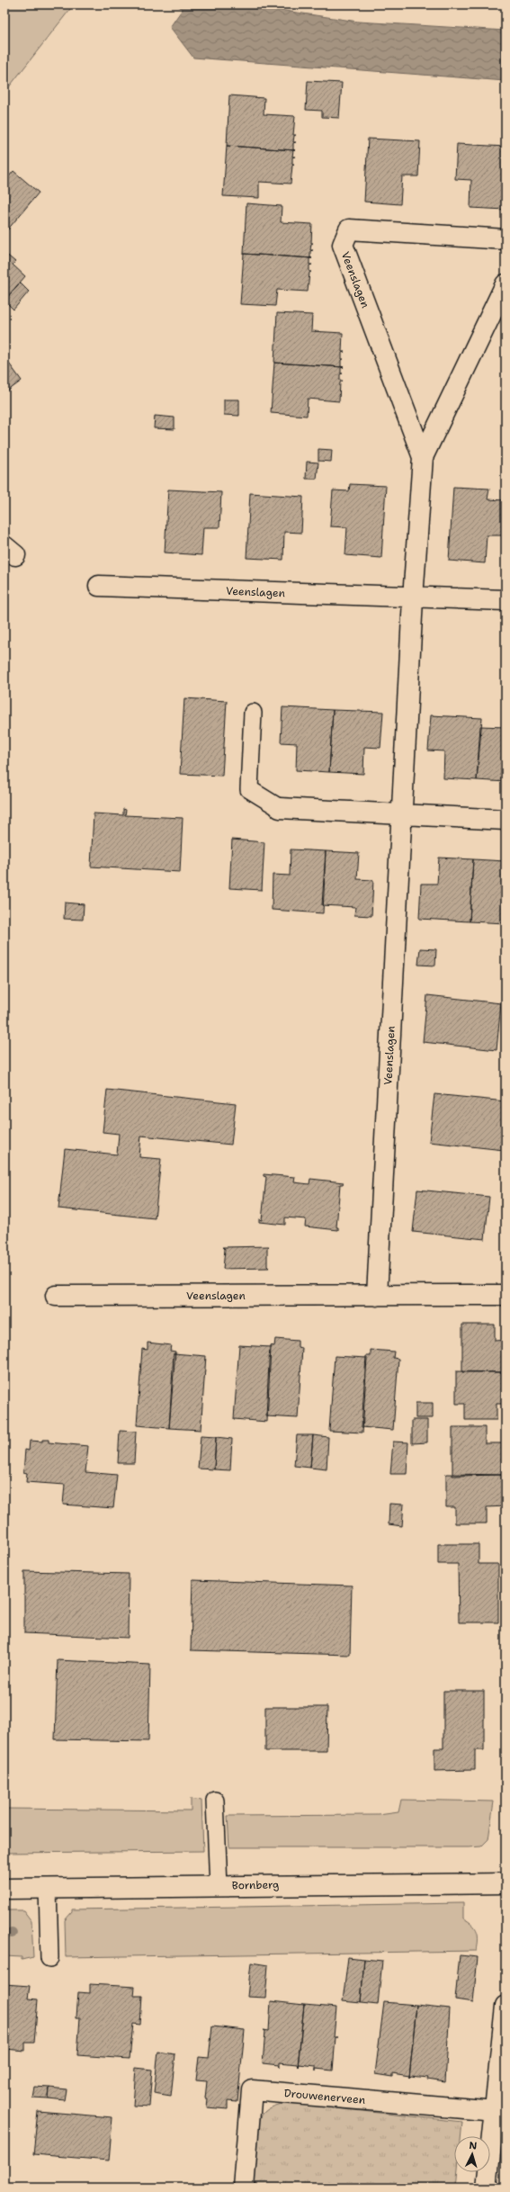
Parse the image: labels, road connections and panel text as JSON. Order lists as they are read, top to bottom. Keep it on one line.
{"streets":{"street":["Veenslagen","Bornberg","Drouwenerveen"]},"north":"top"}
